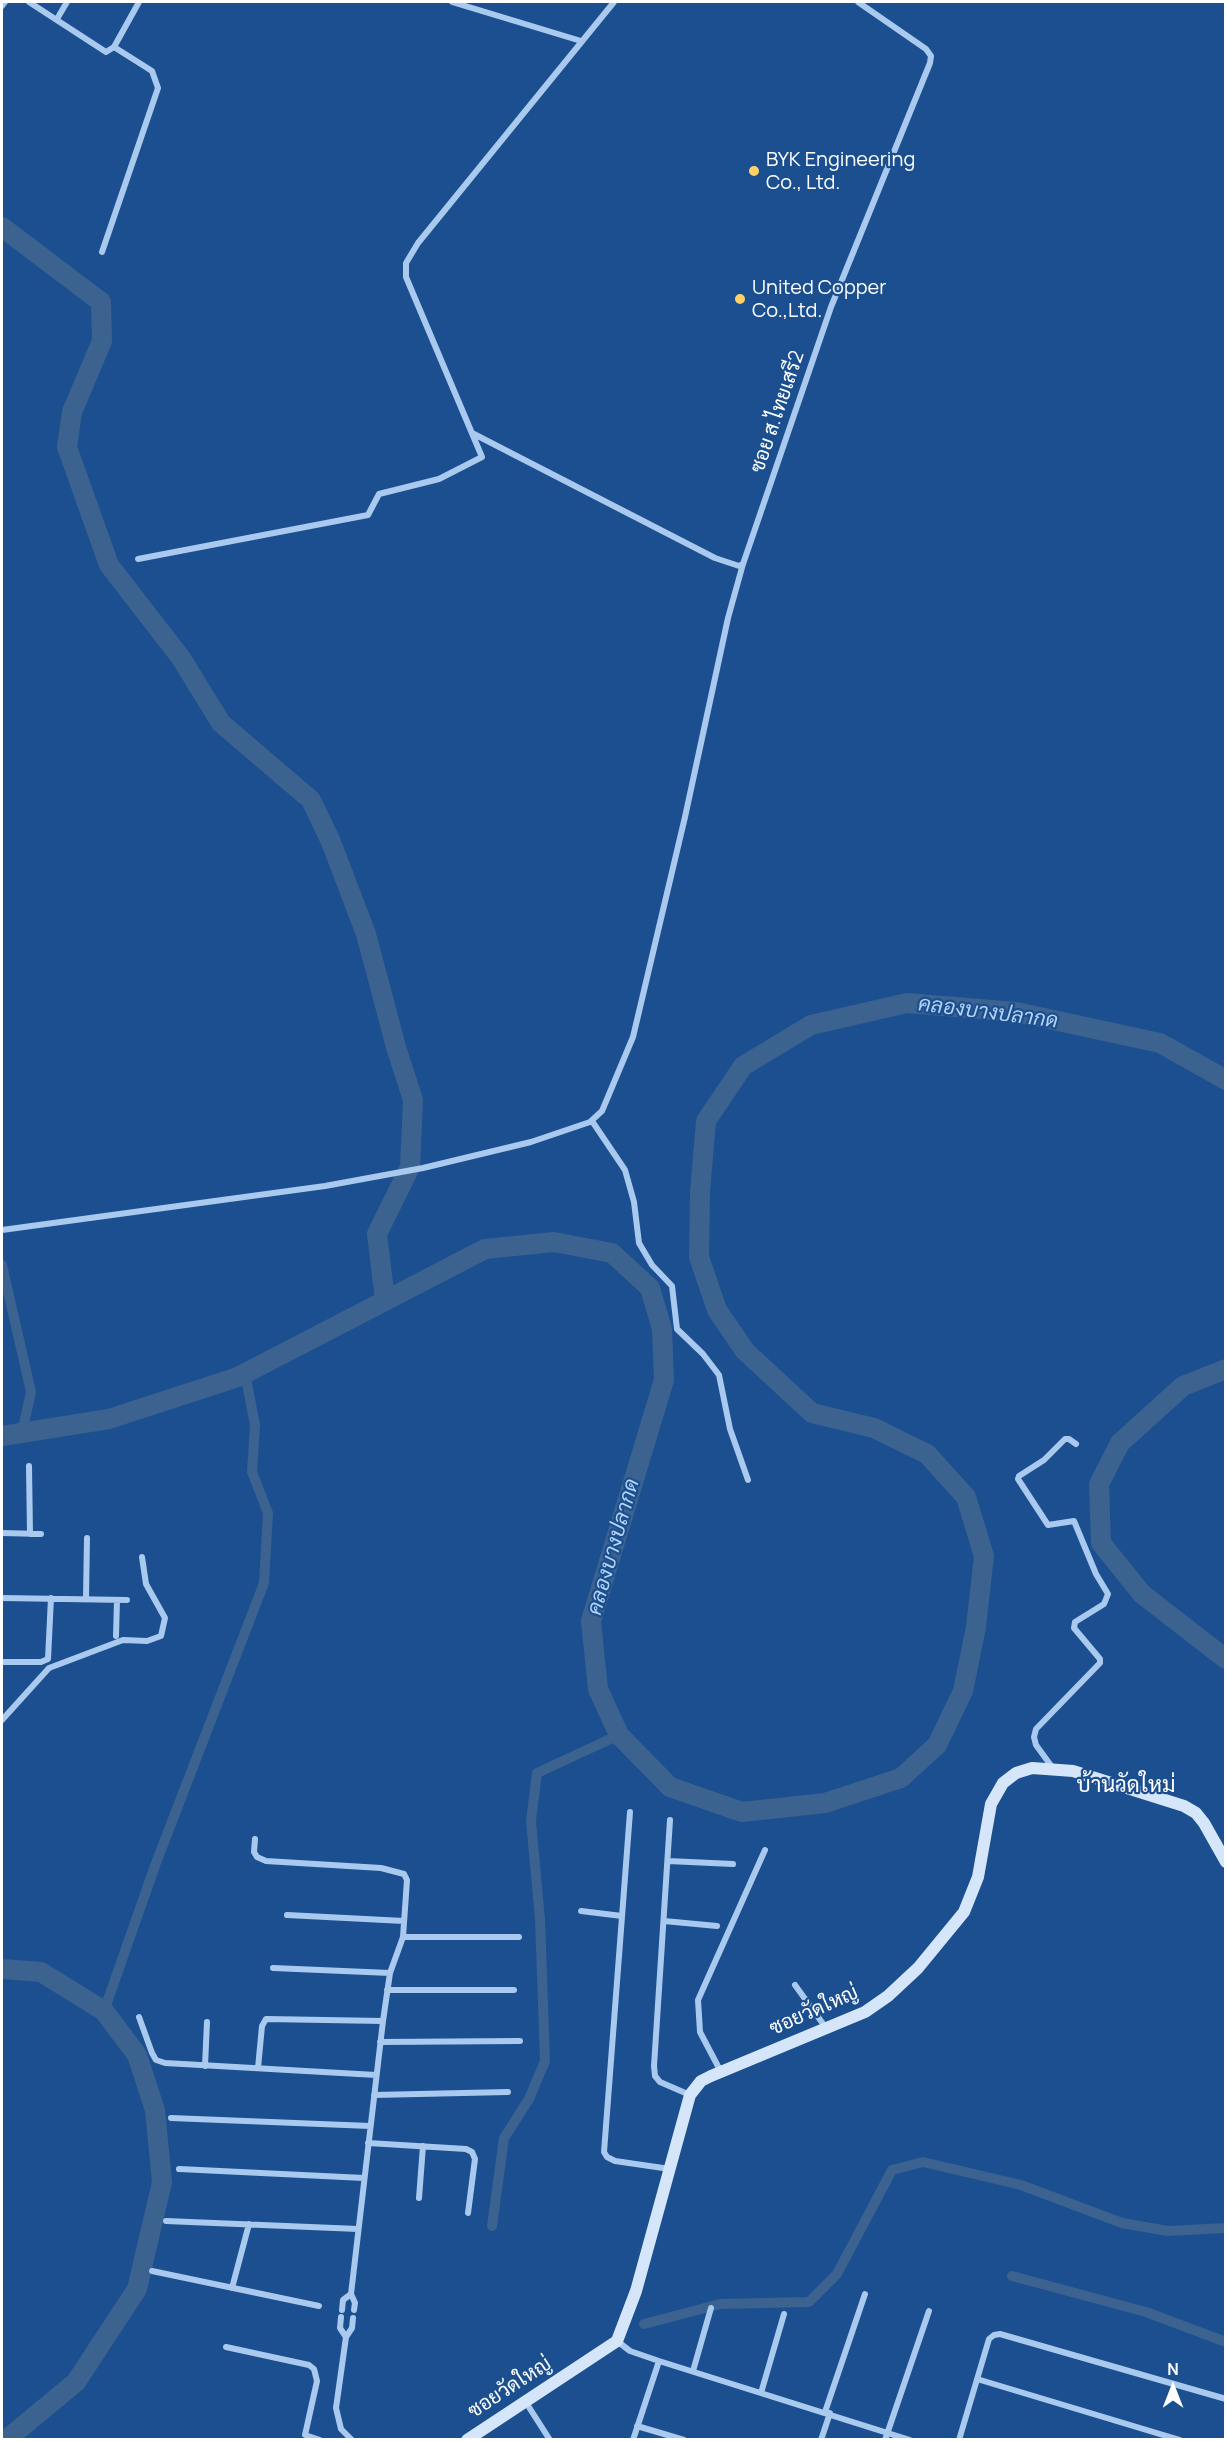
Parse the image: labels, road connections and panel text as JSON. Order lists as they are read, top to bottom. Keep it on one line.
{"streets":{"street":["ซอย ส.ไทยเสรี2","ซอยวัดใหญ่"]},"districts":["บ้านวัดใหม่"],"water":["คลองบางปลากด"],"places":["BYK Engineering Co., Ltd.","United Copper Co.,Ltd."],"north":"top"}
